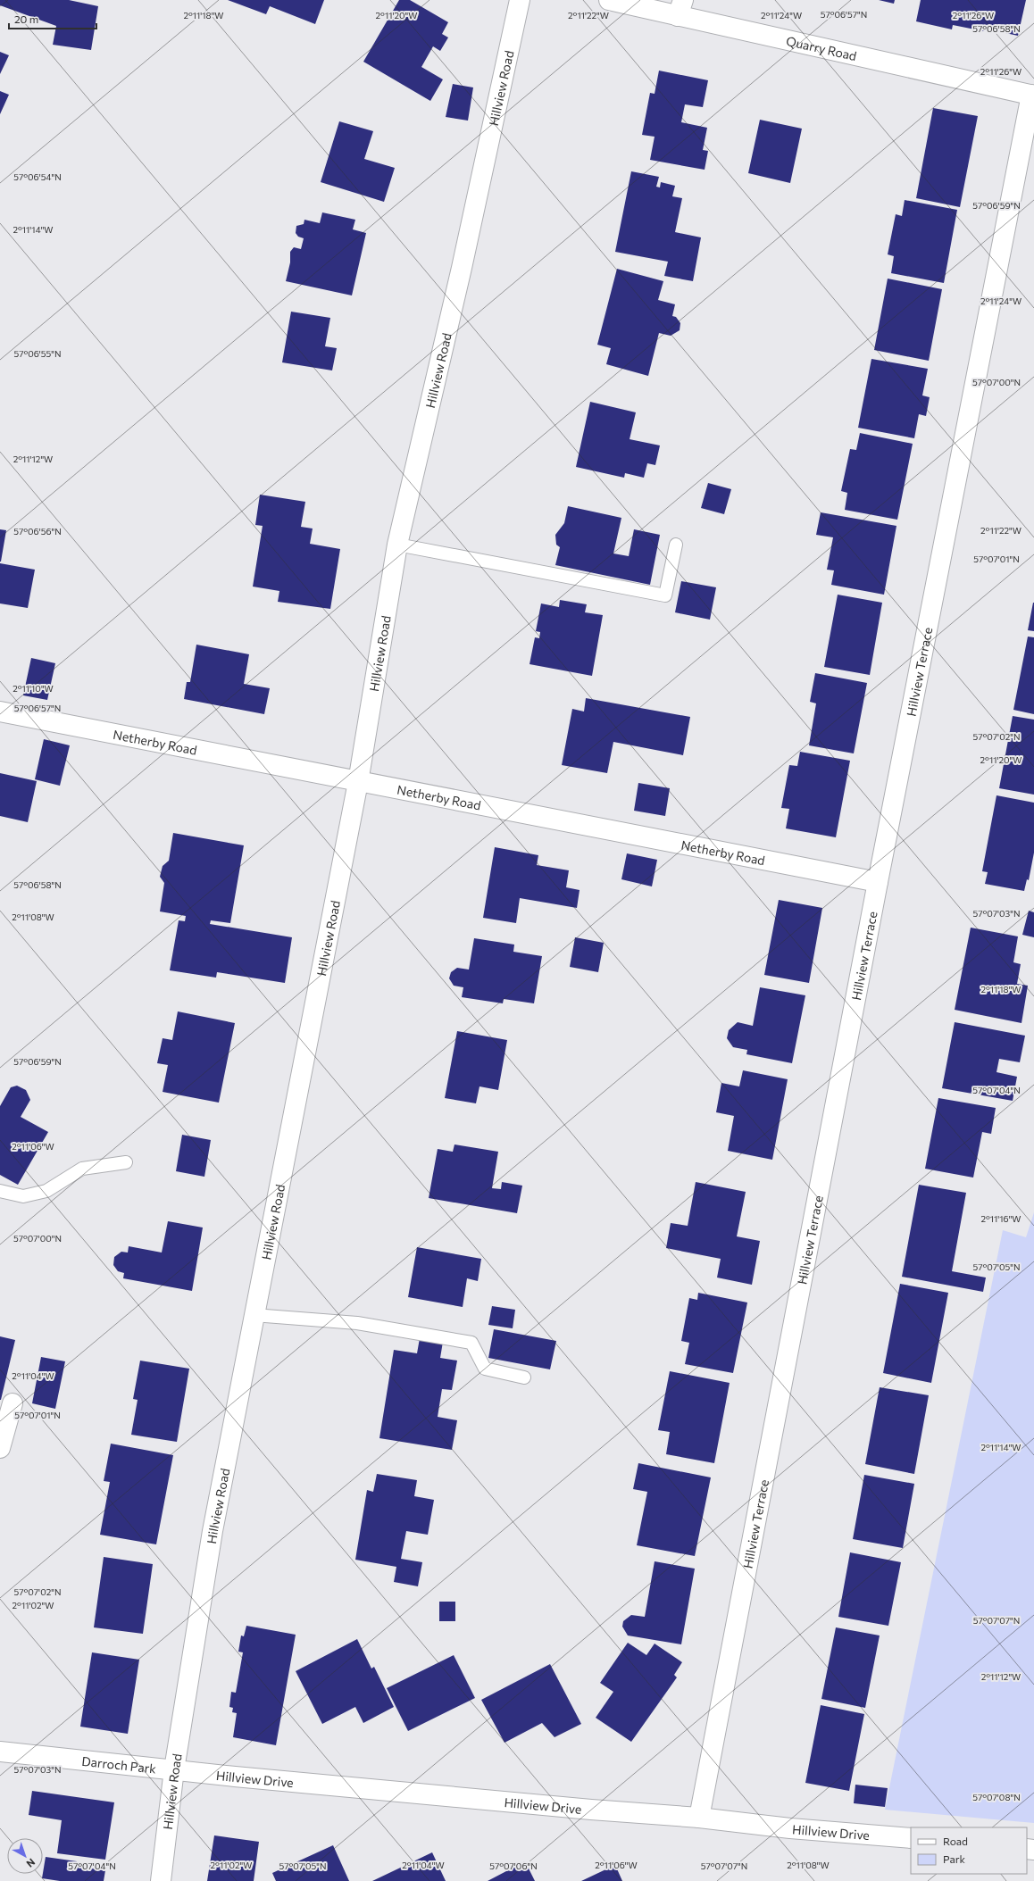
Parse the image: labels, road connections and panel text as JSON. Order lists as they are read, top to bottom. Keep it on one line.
{"streets":{"street":["Quarry Road","Hillview Road","Hillview Terrace","Netherby Road","Darroch Park","Hillview Drive"]},"crossings":[["Quarry Road","Hillview Terrace"],["Hillview Road","Netherby Road"],["Hillview Road","Darroch Park"],["Hillview Road","Hillview Drive"],["Hillview Terrace","Netherby Road"],["Hillview Terrace","Hillview Drive"],["Darroch Park","Hillview Drive"]],"legend":["Road","Park"],"scale_bar":"20 m","north":"bottom right","coordinates":["57°06'57\"N","2°11'20\"W","2°11'18\"W","2°11'22\"W","2°11'24\"W","2°11'26\"W","57°06'58\"N","57°06'54\"N","57°06'59\"N","2°11'14\"W","57°06'55\"N","57°07'00\"N","2°11'12\"W","57°06'56\"N","57°07'01\"N","2°11'10\"W","57°07'02\"N","57°07'03\"N","2°11'08\"W","57°07'04\"N","2°11'06\"W","2°11'16\"W","57°07'05\"N","2°11'04\"W","2°11'02\"W","57°07'07\"N","57°07'08\"N","57°07'06\"N"]}
